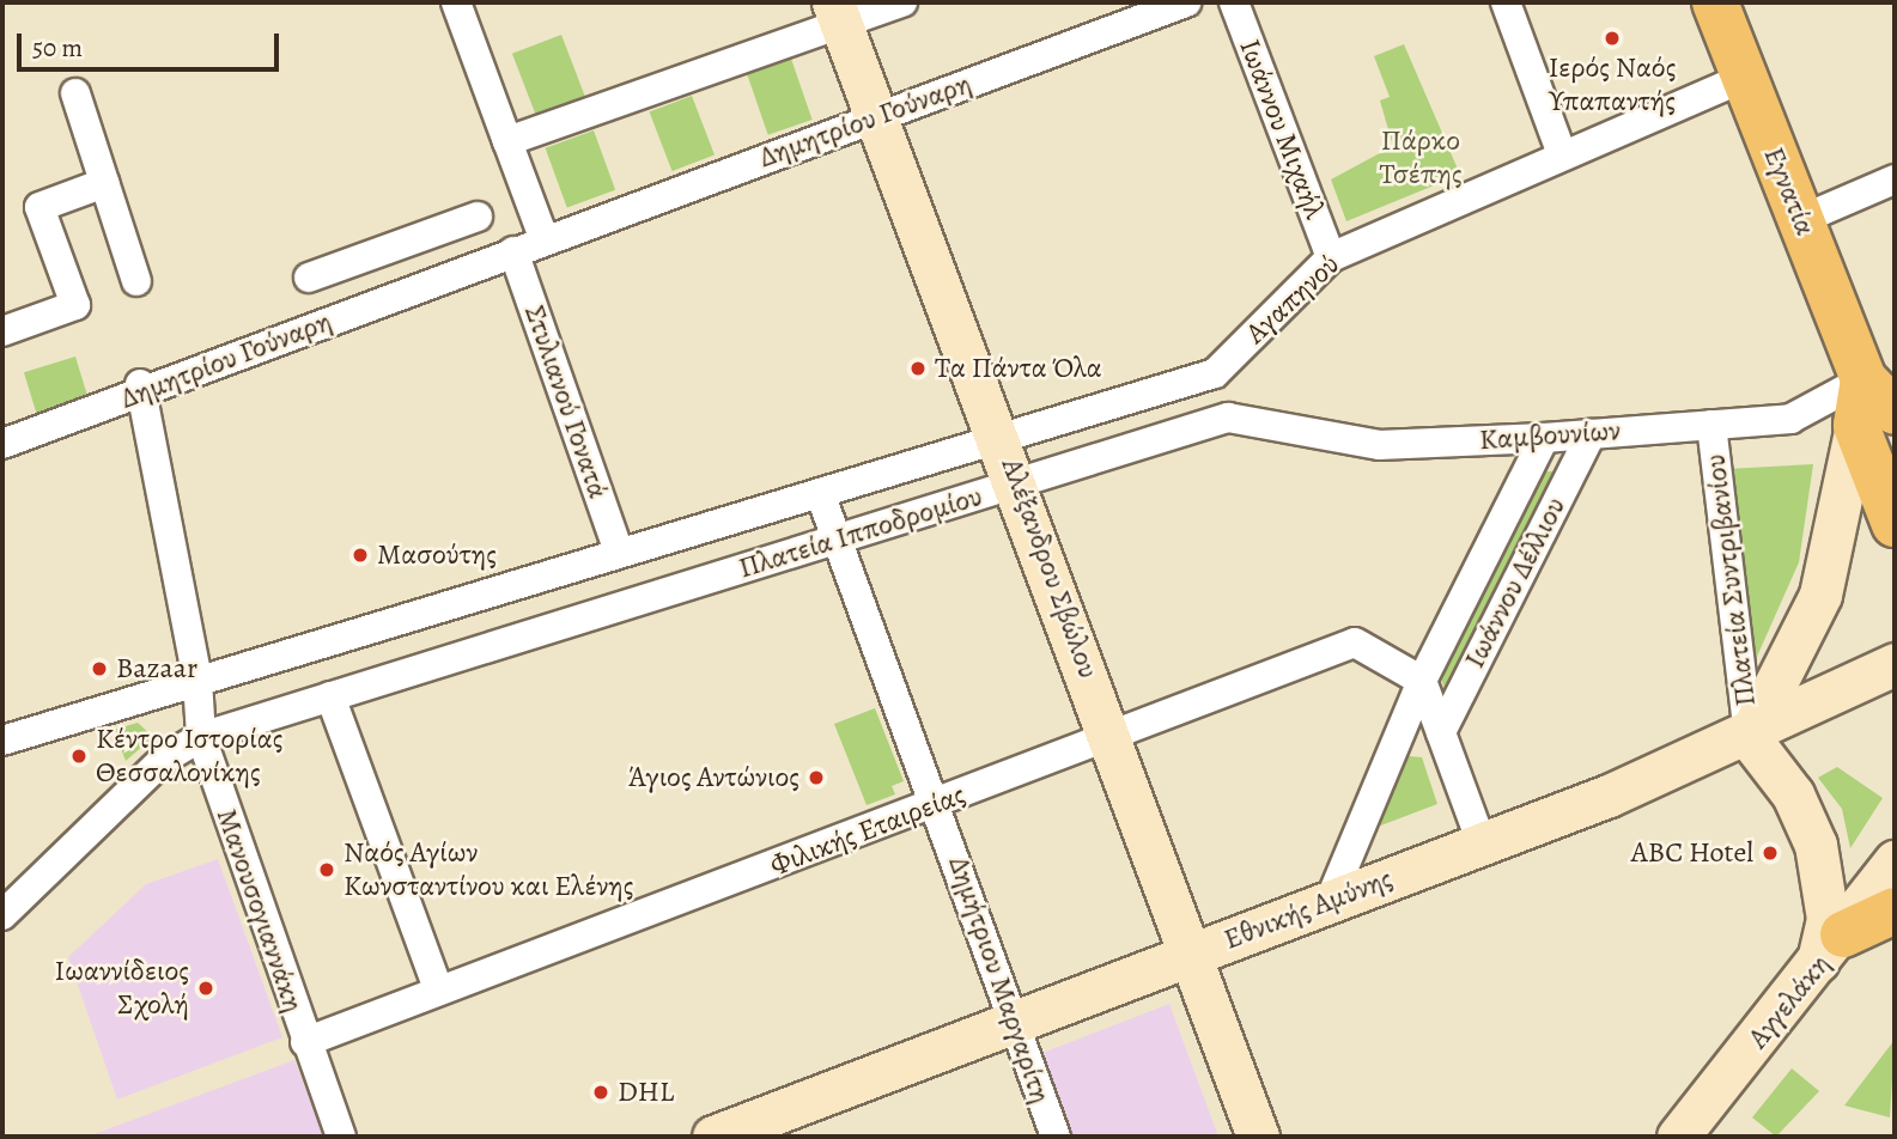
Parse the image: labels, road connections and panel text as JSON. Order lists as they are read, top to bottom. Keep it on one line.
{"streets":{"main road":["Εγνατία","Αλέξανδρου Σβώλου","Εθνικής Αμύνης","Αγγελάκη"],"street":["Δημητρίου Γούναρη","Ιωάννου Μιχαήλ","Αγαπηνού","Στυλιανού Γονατά","Καμβουνίων","Πλατεία Ιπποδρομίου","Πλατεία Συντριβανίου","Ιωάννου Δέλλιου","Φιλικής Εταιρείας","Μανουσογιαννάκη","Δημήτριου Μαργαρίτη"]},"crossings":[["Δημητρίου Γούναρη","Στυλιανού Γονατά"],["Δημητρίου Γούναρη","Αλέξανδρου Σβώλου"],["Δημητρίου Γούναρη","Μανουσογιαννάκη"],["Ιωάννου Μιχαήλ","Αγαπηνού"],["Εγνατία","Αγαπηνού"],["Εγνατία","Καμβουνίων"],["Αγαπηνού","Πλατεία Ιπποδρομίου"],["Στυλιανού Γονατά","Πλατεία Ιπποδρομίου"],["Καμβουνίων","Πλατεία Ιπποδρομίου"],["Καμβουνίων","Πλατεία Συντριβανίου"],["Καμβουνίων","Ιωάννου Δέλλιου"],["Πλατεία Ιπποδρομίου","Αλέξανδρου Σβώλου"],["Πλατεία Ιπποδρομίου","Μανουσογιαννάκη"],["Πλατεία Ιπποδρομίου","Δημήτριου Μαργαρίτη"],["Αλέξανδρου Σβώλου","Φιλικής Εταιρείας"],["Αλέξανδρου Σβώλου","Εθνικής Αμύνης"],["Πλατεία Συντριβανίου","Εθνικής Αμύνης"],["Ιωάννου Δέλλιου","Φιλικής Εταιρείας"],["Ιωάννου Δέλλιου","Εθνικής Αμύνης"],["Φιλικής Εταιρείας","Μανουσογιαννάκη"],["Φιλικής Εταιρείας","Δημήτριου Μαργαρίτη"],["Εθνικής Αμύνης","Δημήτριου Μαργαρίτη"]],"parks":["Πάρκο Τσέπης"],"places":["Ιερός Ναός Υπαπαντής","Τα Πάντα Όλα","Μασούτης","Bazaar","Κέντρο Ιστορίας Θεσσαλονίκης","Άγιος Αντώνιος","ABC Hotel","Ναός Αγίων Κωνσταντίνου και Ελένης","Ιωαννίδειος Σχολή","DHL"],"scale_bar":"50 m"}
